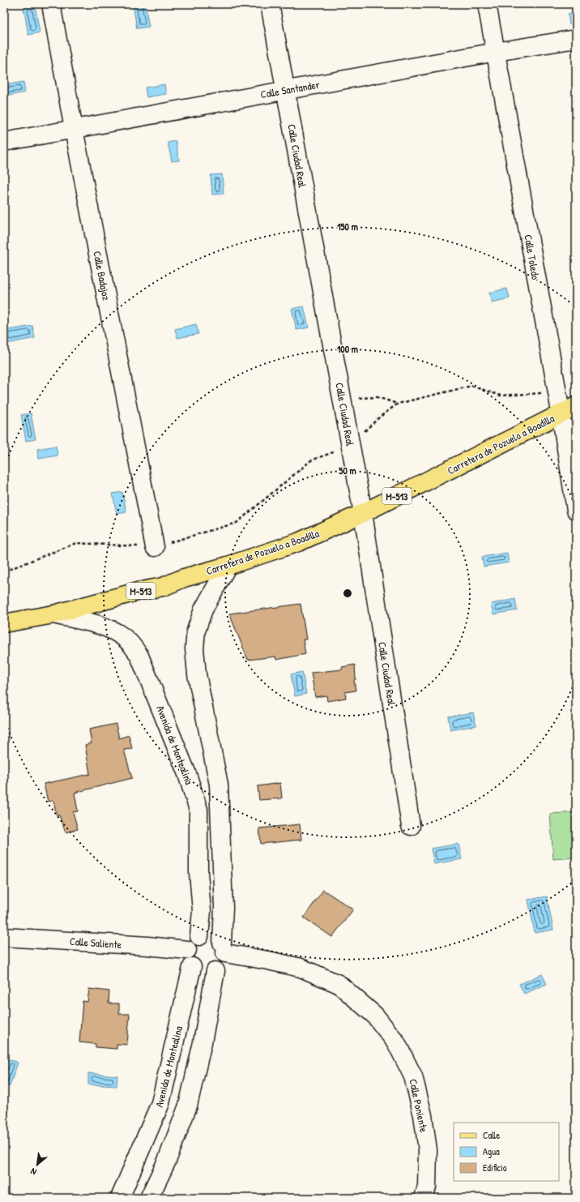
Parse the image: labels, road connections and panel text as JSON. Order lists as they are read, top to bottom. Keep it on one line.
{"streets":{"main road":["Carretera de Pozuelo a Boadilla","M-513"],"street":["Calle Santander","Calle Ciudad Real","Calle Toledo","Calle Badajoz","Avenida de Montealina","Calle Saliente","Calle Poniente"]},"crossings":[["Calle Santander","Calle Ciudad Real"],["Calle Santander","Calle Toledo"],["Calle Santander","Calle Badajoz"],["Calle Ciudad Real","Carretera de Pozuelo a Boadilla"],["Calle Toledo","Carretera de Pozuelo a Boadilla"],["Carretera de Pozuelo a Boadilla","Avenida de Montealina"],["Avenida de Montealina","Calle Saliente"],["Avenida de Montealina","Calle Poniente"],["Calle Saliente","Calle Poniente"]],"legend":["Calle","Agua","Edificio"],"north":"bottom left","rings":["150 m","100 m","50 m"]}
